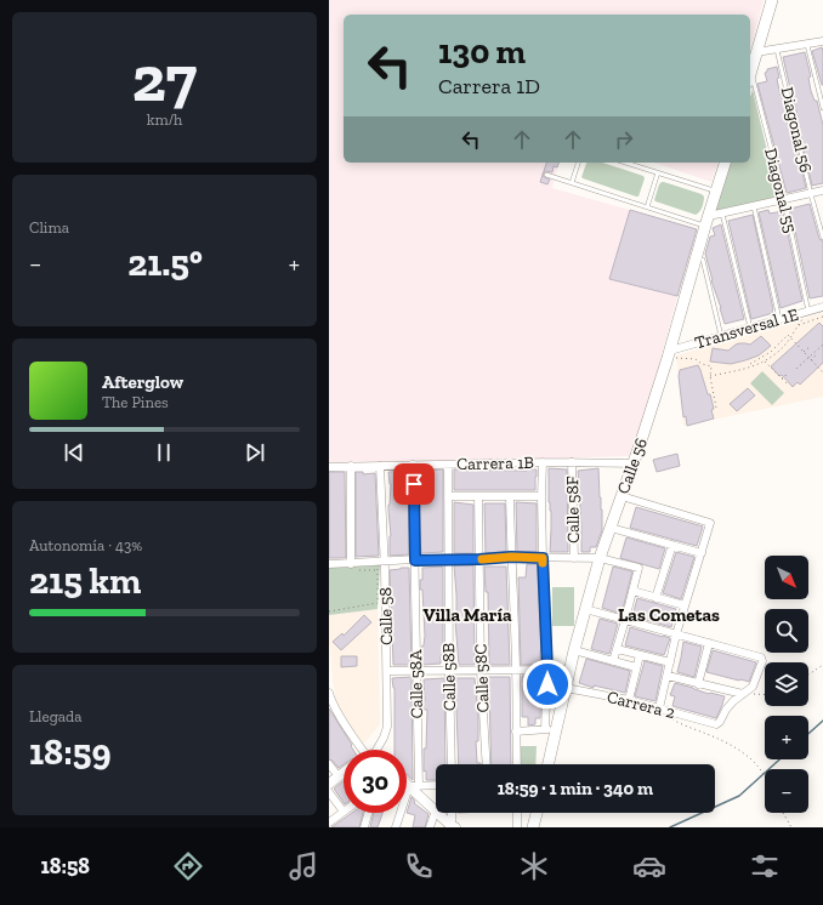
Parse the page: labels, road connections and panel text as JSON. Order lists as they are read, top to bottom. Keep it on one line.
{"streets":{"main road":["Calle 56"],"street":["Transversal 1E","Carrera 1B","Calle 58F","Calle 58","Calle 58B","Calle 58C","Calle 58A","Carrera 2"],"lane":["Diagonal 56","Diagonal 55"]},"crossings":[["Diagonal 55","Transversal 1E"],["Transversal 1E","Calle 56"],["Carrera 1B","Calle 56"],["Carrera 1B","Calle 58F"],["Carrera 1B","Calle 58"],["Carrera 1B","Calle 58B"],["Carrera 1B","Calle 58A"],["Calle 56","Carrera 2"]],"districts":["Villa María","Las Cometas"],"north":"bottom right","page":{"tile":[["27","km/h"],"Clima",["Autonomía · 43%","215 km"],["Llegada","18:59"]],"turn":["130 m","Carrera 1D"],"heat":["−","21.5°","+"],"song":["Afterglow","The Pines"],"map_buttons":["+","−"],"limit":"30","trip":"18:59 · 1 min · 340 m","tabs":"18:58"}}
